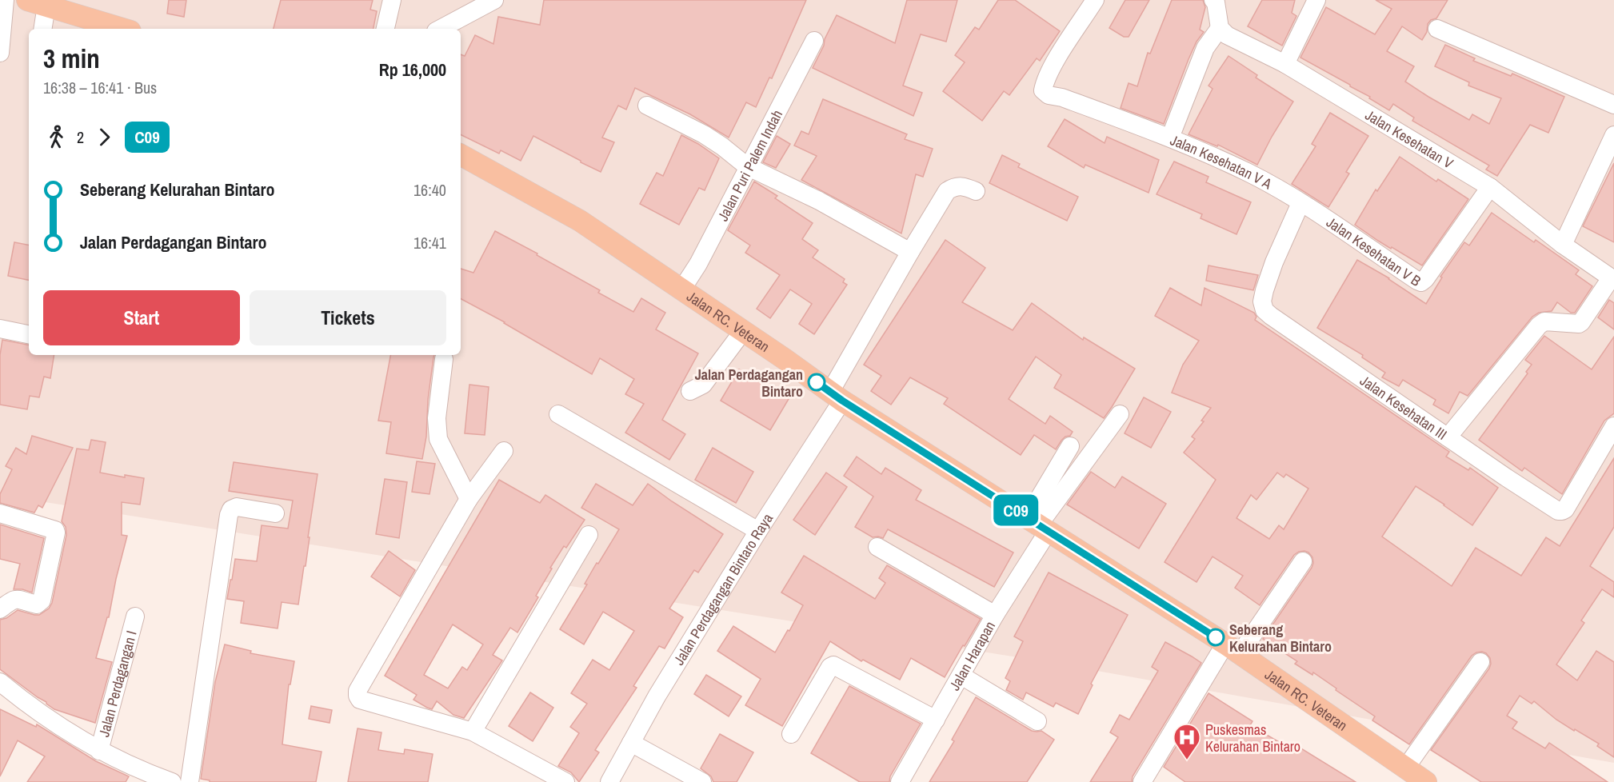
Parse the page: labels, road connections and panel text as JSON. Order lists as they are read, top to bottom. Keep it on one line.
{"streets":{"main road":["Jalan RC. Veteran"],"street":["Jalan Kesehatan V","Jalan Kesehatan V A","Jalan Puri Palem Indah","Jalan Kesehatan V B","Jalan Kesehatan III","Jalan Perdagangan Bintaro Raya","Jalan Harapan","Jalan Perdagangan I"]},"crossings":[["Jalan Kesehatan V","Jalan Kesehatan V A"],["Jalan Kesehatan V","Jalan Kesehatan V B"],["Jalan Kesehatan V A","Jalan Kesehatan V B"],["Jalan Kesehatan V A","Jalan Kesehatan III"],["Jalan Puri Palem Indah","Jalan RC. Veteran"],["Jalan Kesehatan V B","Jalan Kesehatan III"],["Jalan RC. Veteran","Jalan Perdagangan Bintaro Raya"],["Jalan RC. Veteran","Jalan Harapan"]],"places":{"other":["Jalan Perdagangan Bintaro","Seberang Kelurahan Bintaro"],"hospital":["Puskesmas Kelurahan Bintaro"]},"lines":["bus line C09"],"page":{"on_map":"C09","heading":["3 min","16:38 – 16:41 · Bus","Rp 16,000"],"legs":["2","C09"],"list":[{"name":"Seberang Kelurahan Bintaro","value":"16:40"},{"name":"Jalan Perdagangan Bintaro","value":"16:41"}],"buttons":["Start","Tickets"]}}
